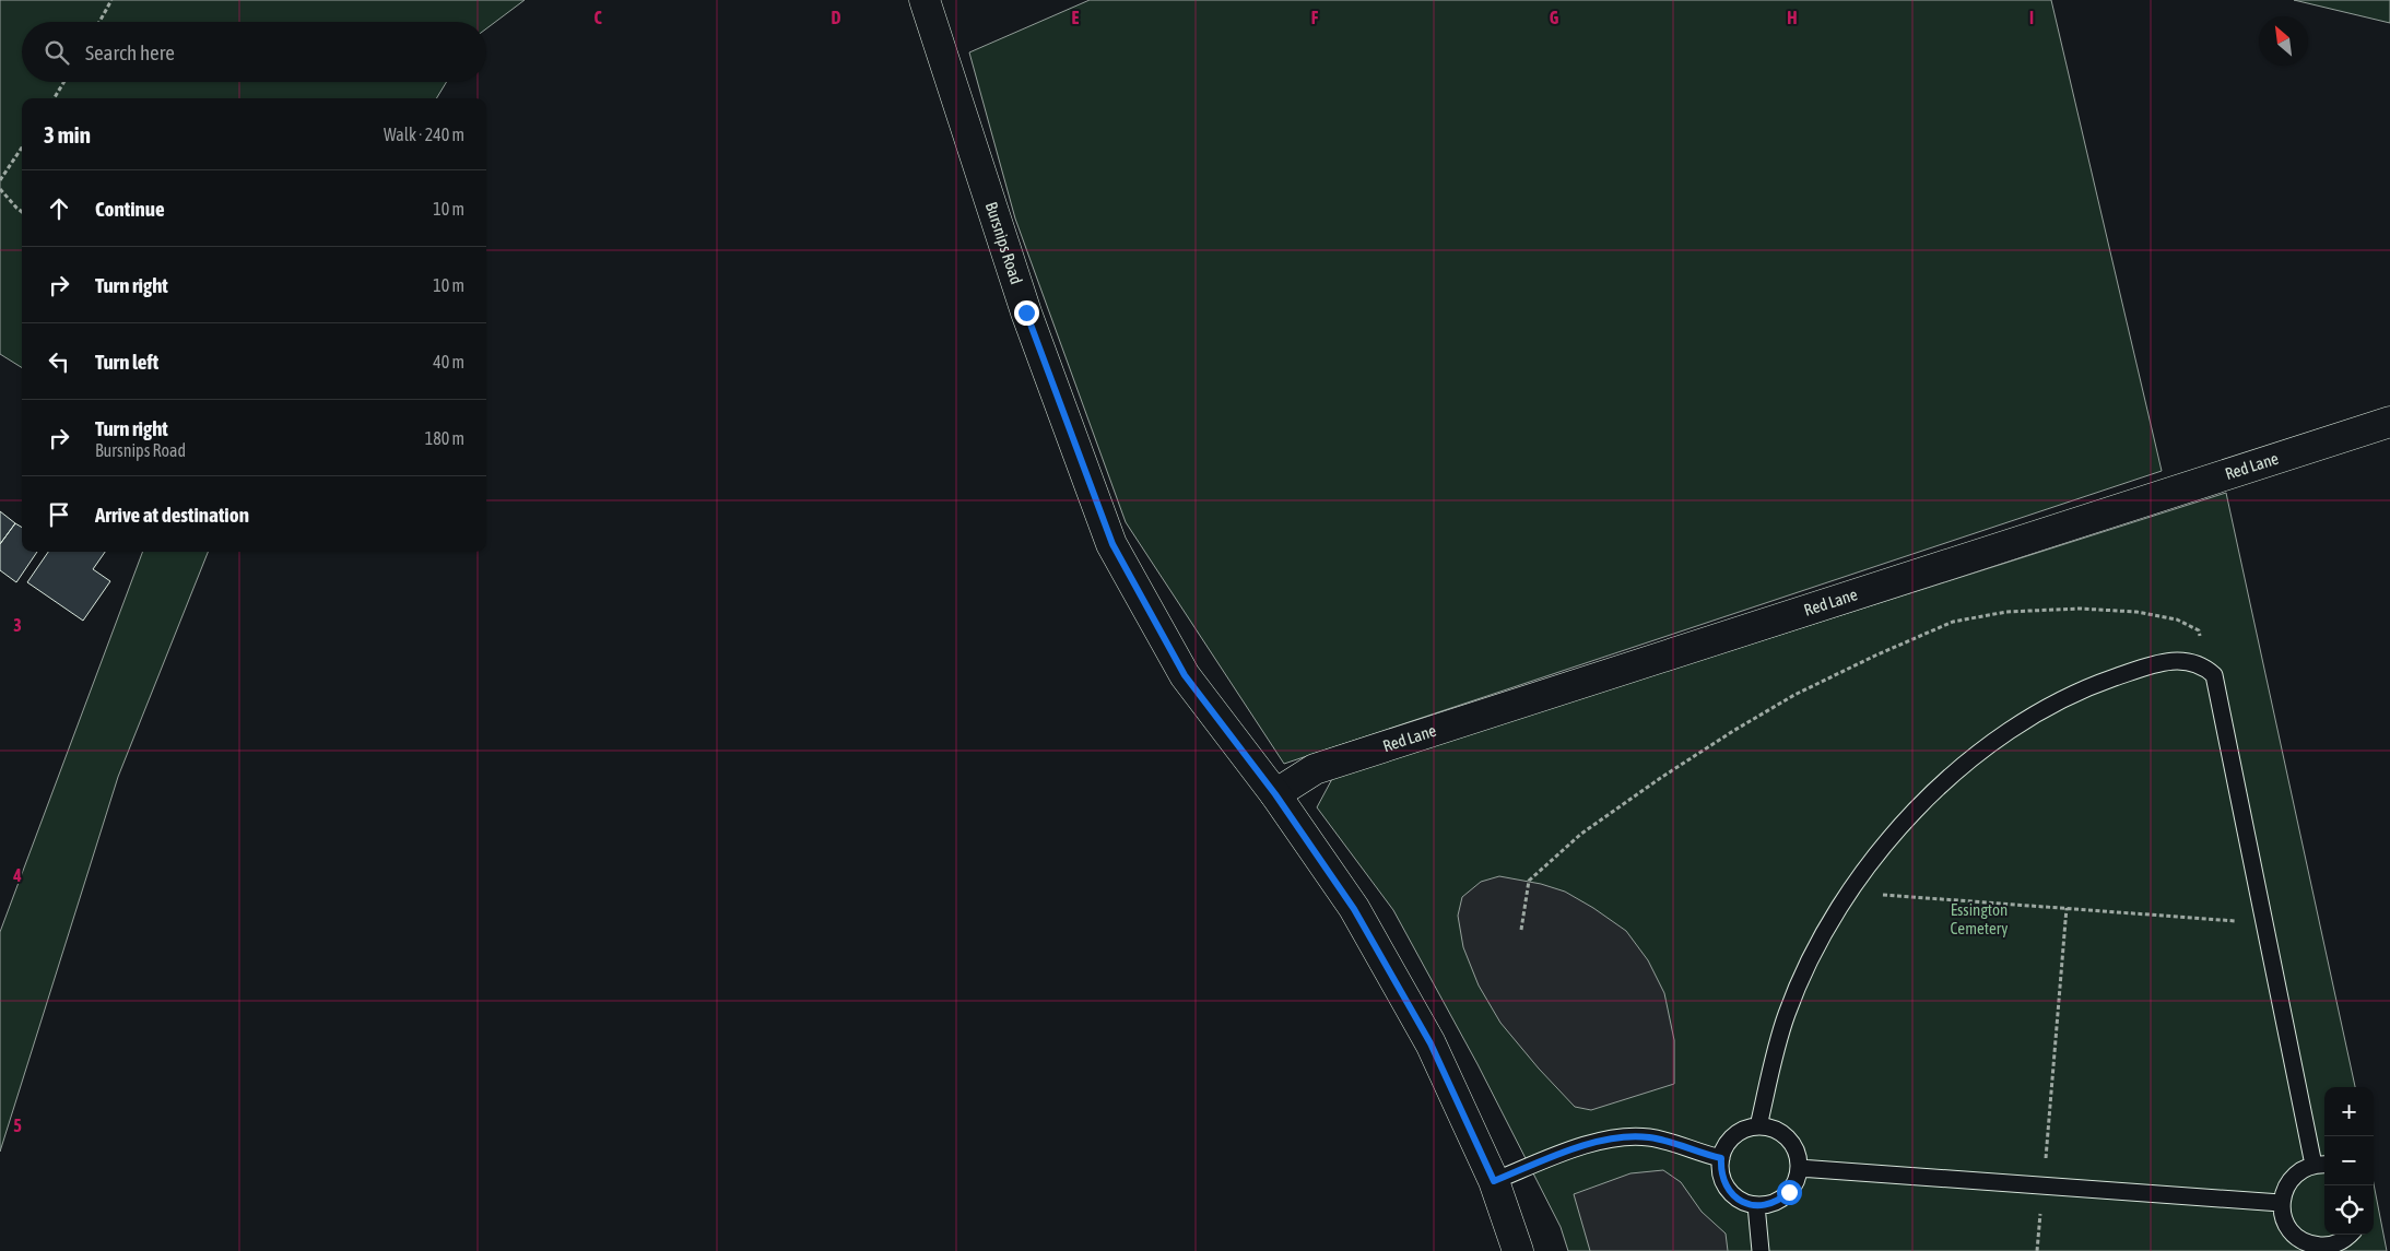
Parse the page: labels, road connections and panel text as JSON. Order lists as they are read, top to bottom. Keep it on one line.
{"streets":{"main road":["Bursnips Road","Red Lane"]},"crossings":[["Bursnips Road","Red Lane"]],"parks":["Essington Cemetery"],"north":"top left","page":{"search":"Search here","heading":["3 min","Walk · 240 m"],"list":[["Continue","10 m"],["Turn right","10 m"],["Turn left","40 m"],["Turn right","Bursnips Road","180 m"],"Arrive at destination"],"map_buttons":["+","−"]},"grid":{"columns":["C","D","E","F","G","H","I"],"rows":["3","4","5"]}}
